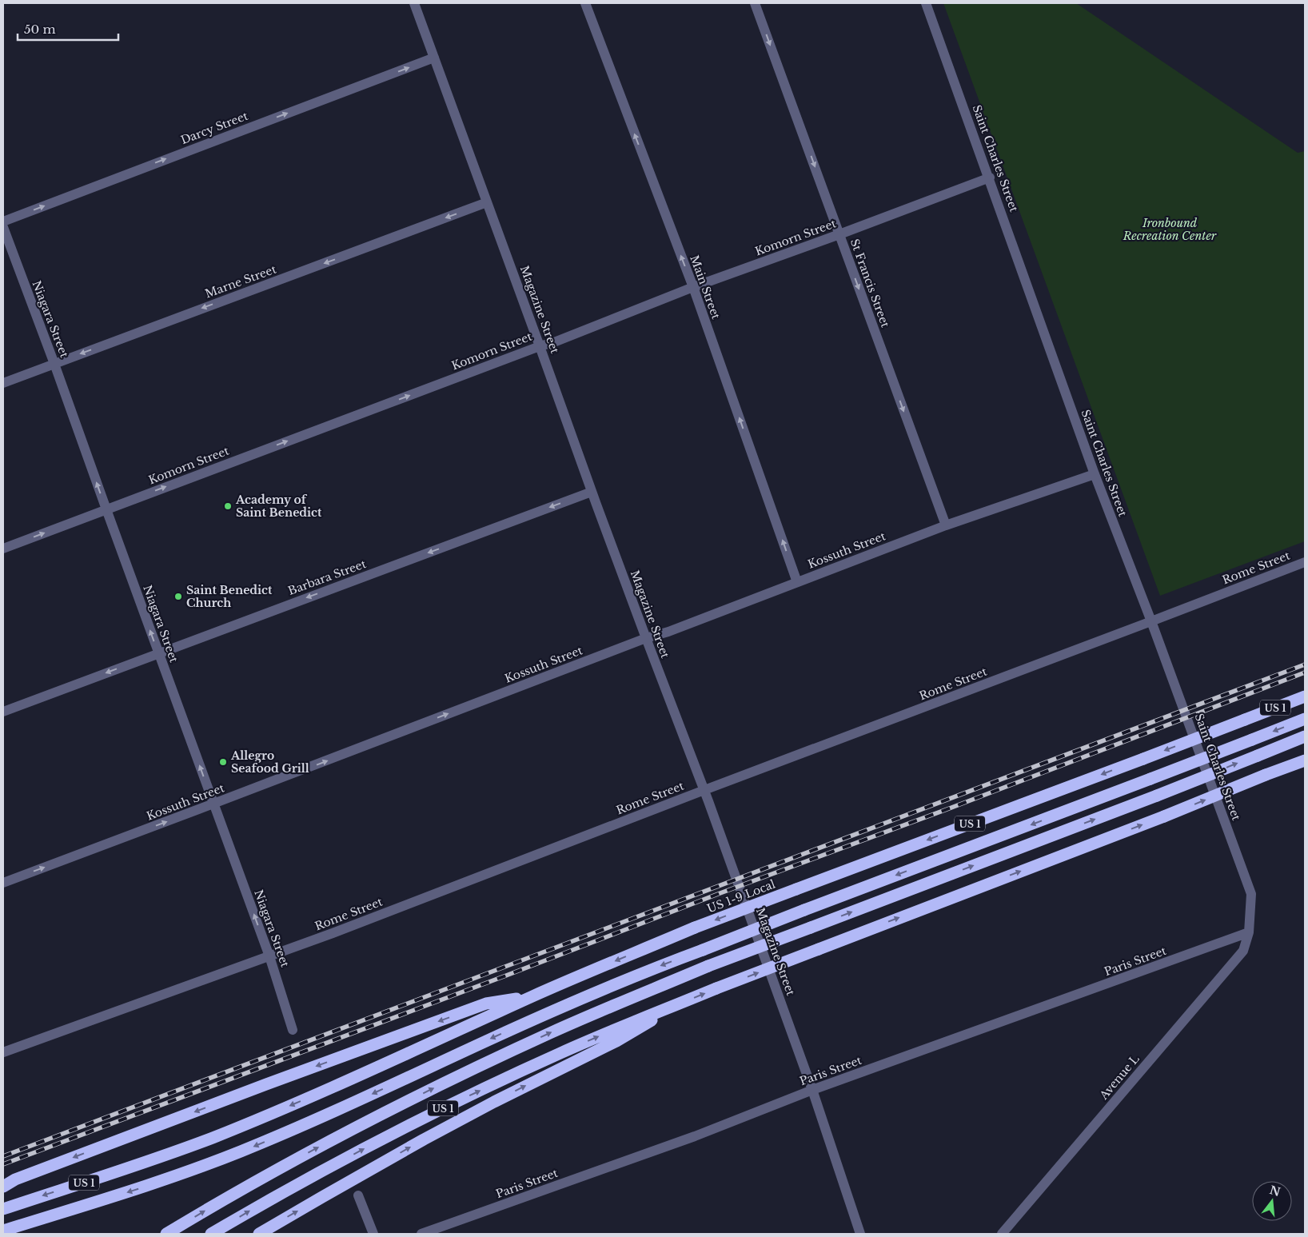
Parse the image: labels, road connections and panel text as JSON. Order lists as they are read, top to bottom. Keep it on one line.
{"streets":{"highway":["US 1","US 1-9 Local"],"street":["Darcy Street","Saint Charles Street","Komorn Street","Marne Street","St Francis Street","Main Street","Magazine Street","Niagara Street","Kossuth Street","Rome Street","Barbara Street","Paris Street","Avenue L"]},"crossings":[["Darcy Street","Magazine Street"],["Saint Charles Street","Komorn Street"],["Saint Charles Street","Kossuth Street"],["Saint Charles Street","Rome Street"],["Saint Charles Street","Paris Street"],["Saint Charles Street","Avenue L"],["Komorn Street","St Francis Street"],["Komorn Street","Main Street"],["Komorn Street","Magazine Street"],["Komorn Street","Niagara Street"],["Marne Street","Magazine Street"],["Marne Street","Niagara Street"],["St Francis Street","Kossuth Street"],["Main Street","Kossuth Street"],["Magazine Street","Kossuth Street"],["Magazine Street","Rome Street"],["Magazine Street","Barbara Street"],["Magazine Street","Paris Street"],["Niagara Street","Kossuth Street"],["Niagara Street","Rome Street"],["Niagara Street","Barbara Street"],["US 1","US 1-9 Local"],["Paris Street","Avenue L"]],"one_way":["Darcy Street","Komorn Street","Marne Street","St Francis Street","Main Street","Niagara Street","Kossuth Street","Barbara Street"],"parks":["Ironbound Recreation Center"],"places":["Academy of Saint Benedict","Saint Benedict Church","Allegro Seafood Grill"],"scale_bar":"50 m","north":"top"}
